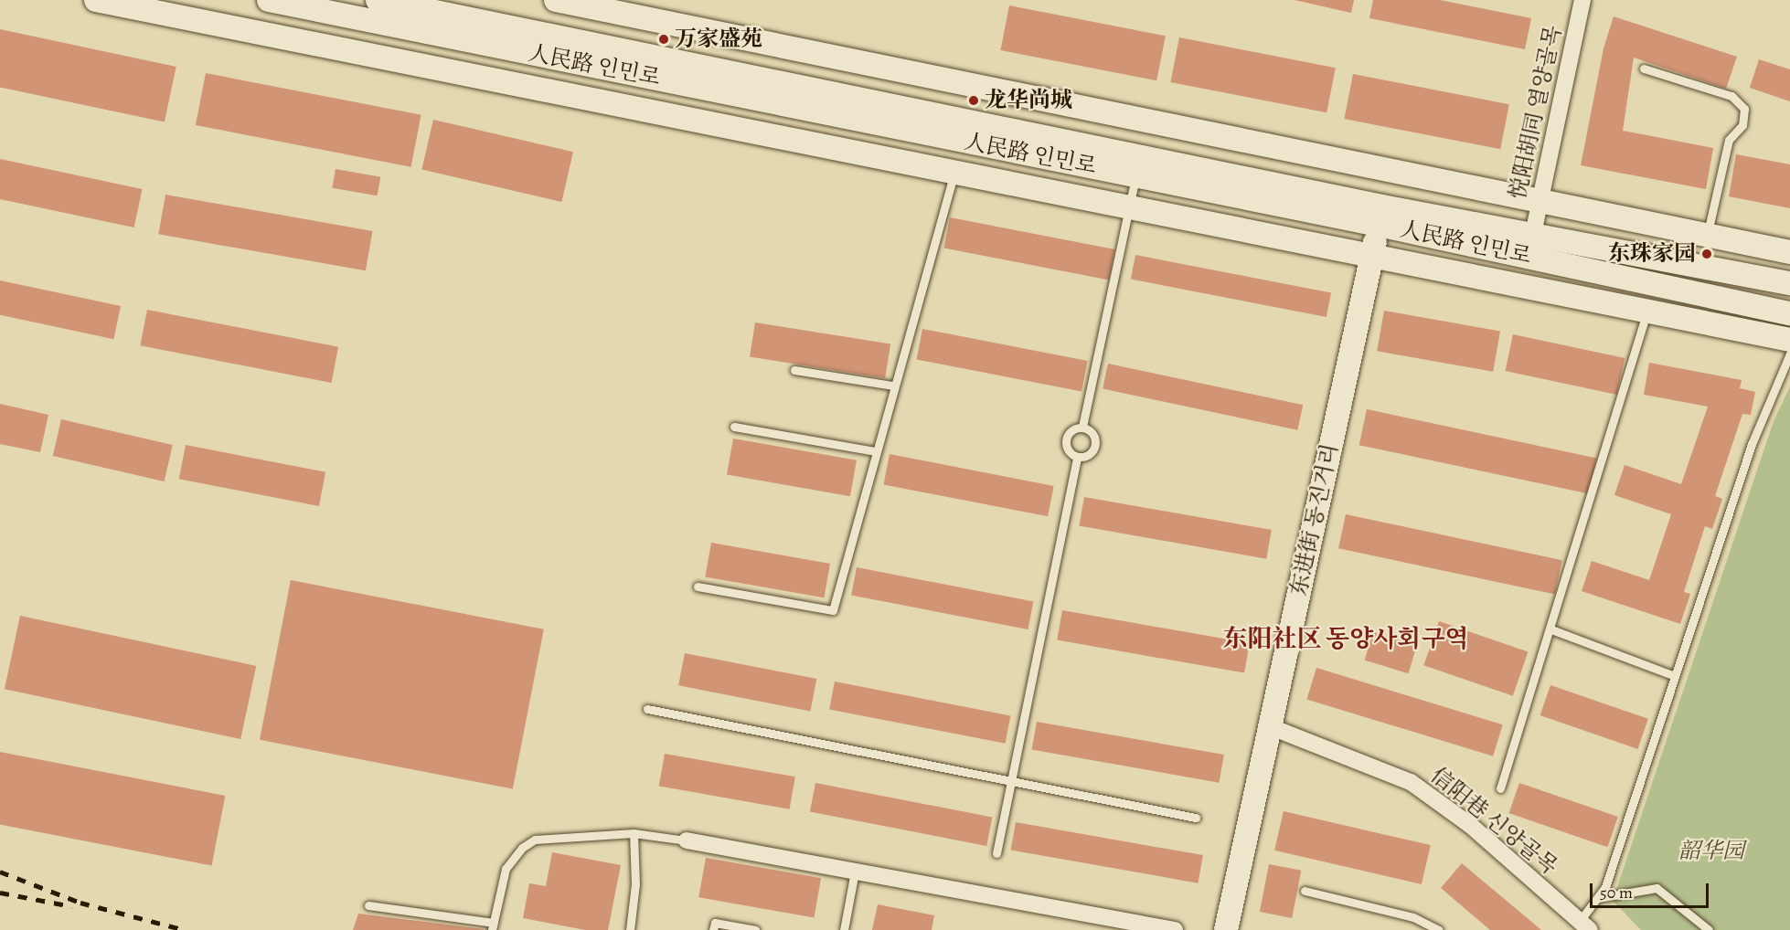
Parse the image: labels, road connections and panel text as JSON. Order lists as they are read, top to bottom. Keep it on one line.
{"streets":{"street":["人民路 인민로","悦阳胡同 열양골목","东进街 동진거리","信阳巷 신양골목"]},"crossings":[["人民路 인민로","悦阳胡同 열양골목"],["人民路 인민로","东进街 동진거리"],["东进街 동진거리","信阳巷 신양골목"]],"districts":["东阳社区 동양사회구역"],"parks":["韶华园"],"places":["万家盛苑","龙华尚城","东珠家园"],"scale_bar":"50 m"}
